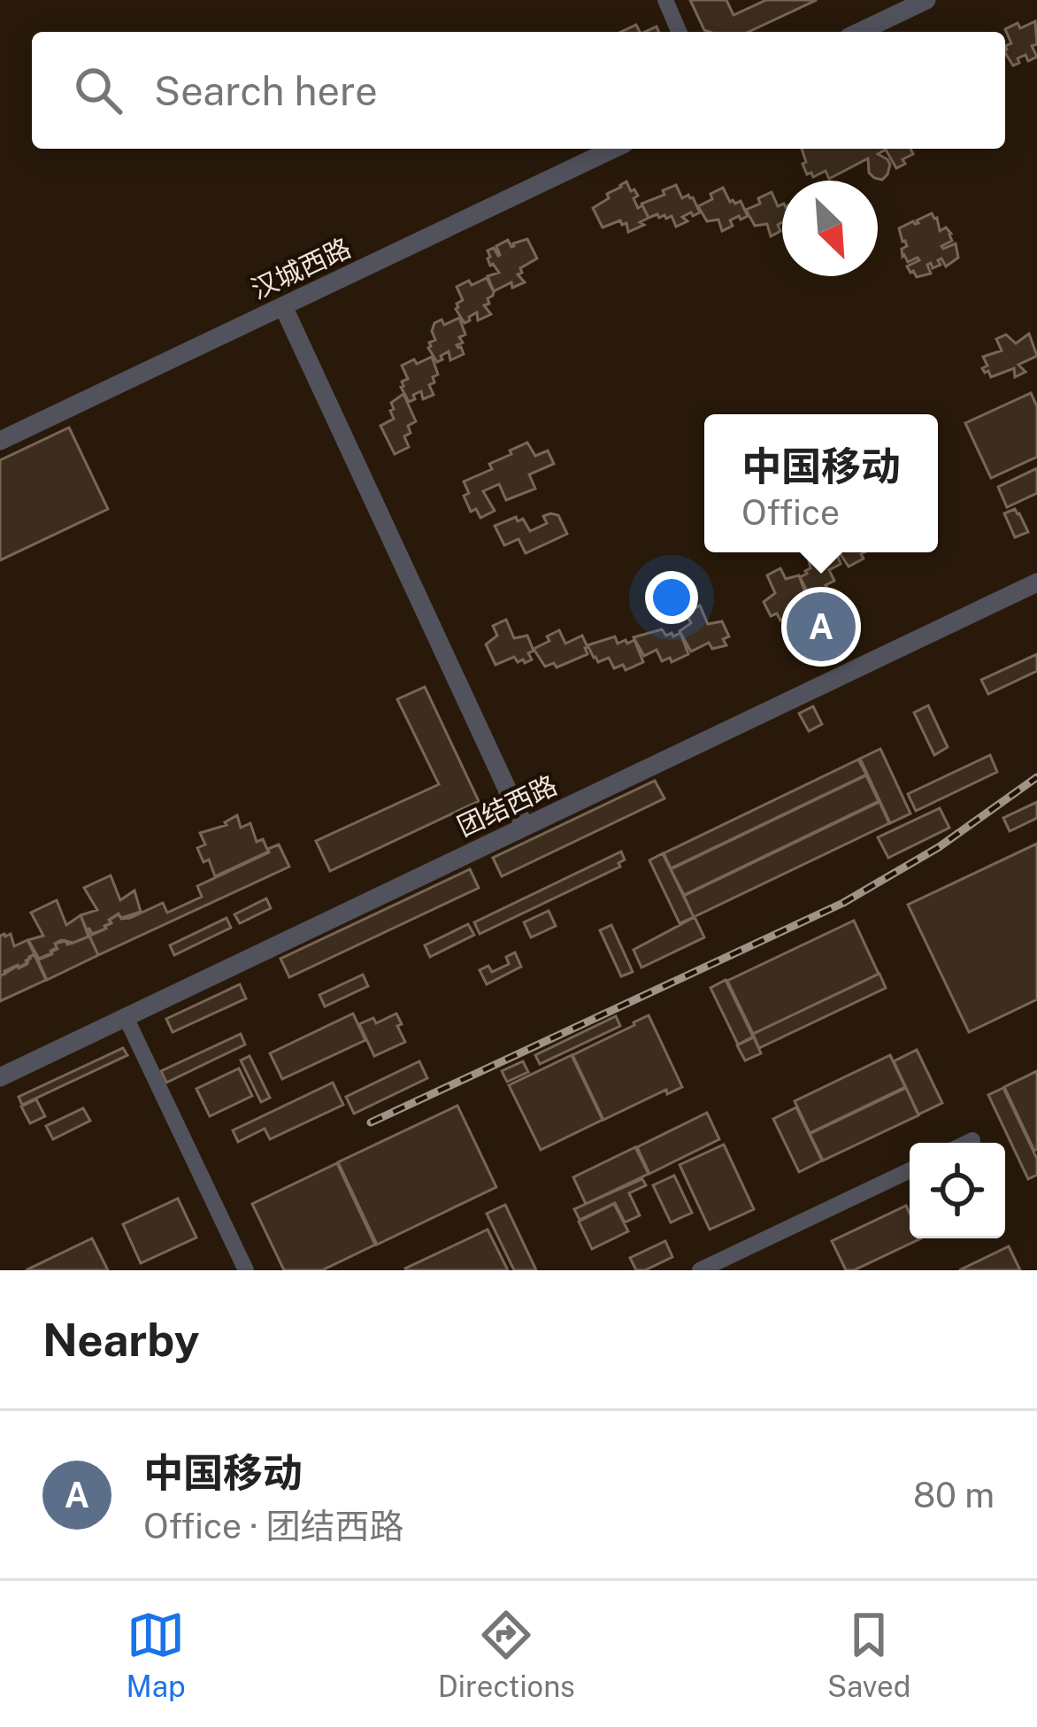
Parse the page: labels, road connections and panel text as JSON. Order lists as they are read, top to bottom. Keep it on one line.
{"streets":{"street":["汉城西路","团结西路"]},"north":"bottom right","page":{"search":"Search here","popup":["中国移动","Office"],"pins":"A","heading":"Nearby","list":[{"mark":"A","name":"中国移动","note":"Office · 团结西路","value":"80 m"}],"nav":["Map","Directions","Saved"]}}
